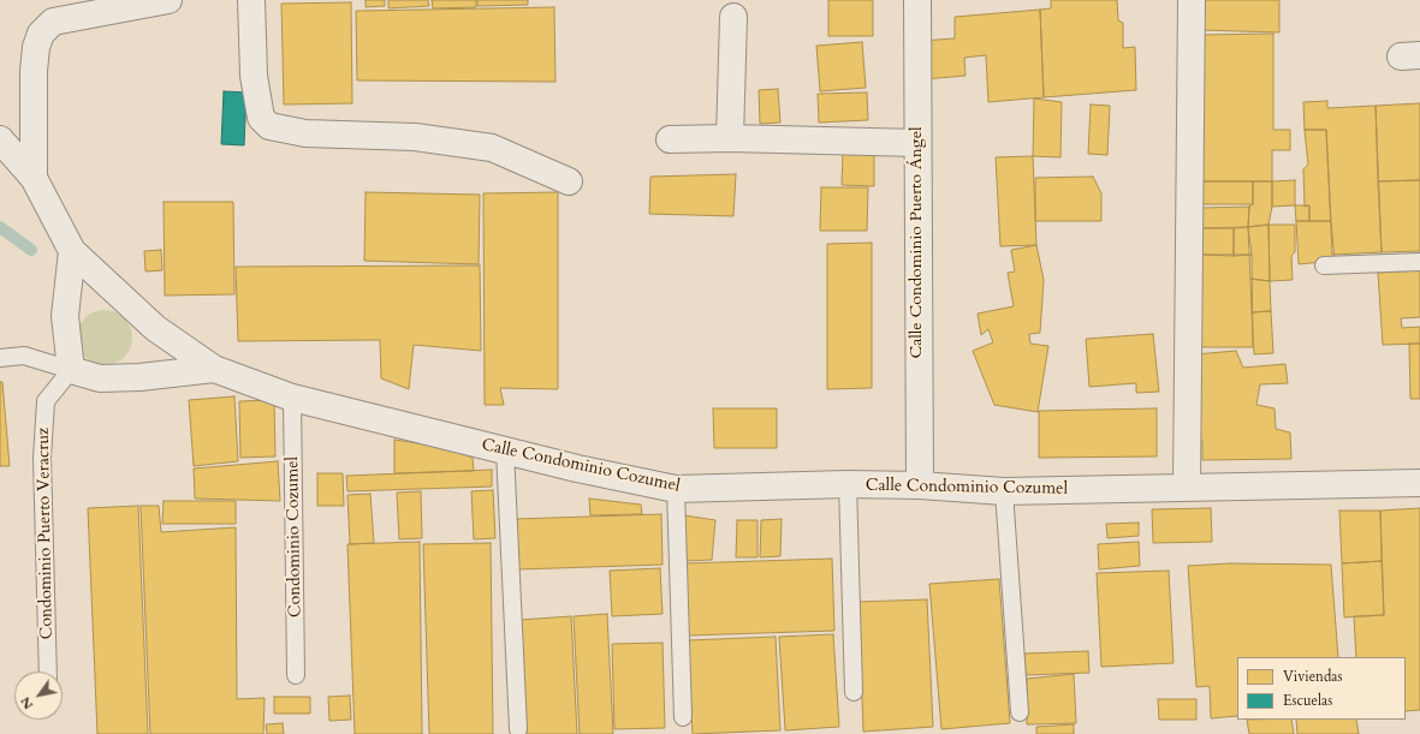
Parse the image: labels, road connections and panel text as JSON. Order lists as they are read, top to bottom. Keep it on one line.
{"streets":{"street":["Calle Condominio Puerto Ángel","Calle Condominio Cozumel"],"lane":["Condominio Puerto Veracruz","Condominio Cozumel"]},"crossings":[["Calle Condominio Puerto Ángel","Calle Condominio Cozumel"],["Calle Condominio Cozumel","Condominio Cozumel"]],"legend":["Viviendas","Escuelas"],"north":"bottom left"}
